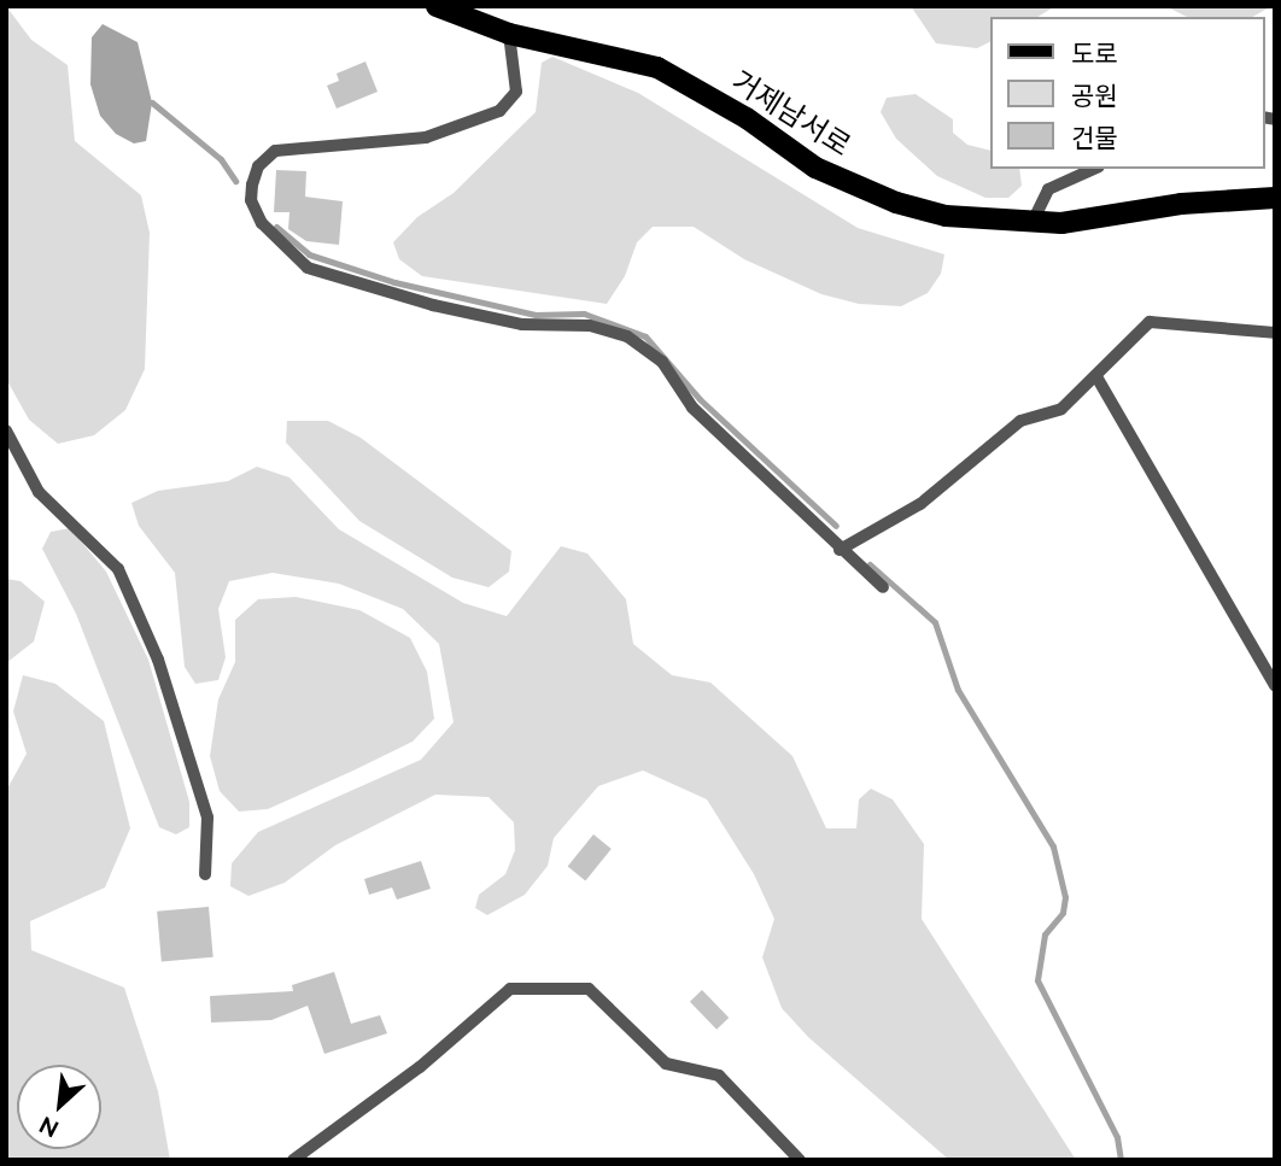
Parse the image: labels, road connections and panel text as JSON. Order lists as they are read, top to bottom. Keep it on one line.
{"streets":{"main road":["거제남서로"]},"legend":["도로","공원","건물"],"north":"bottom left"}
